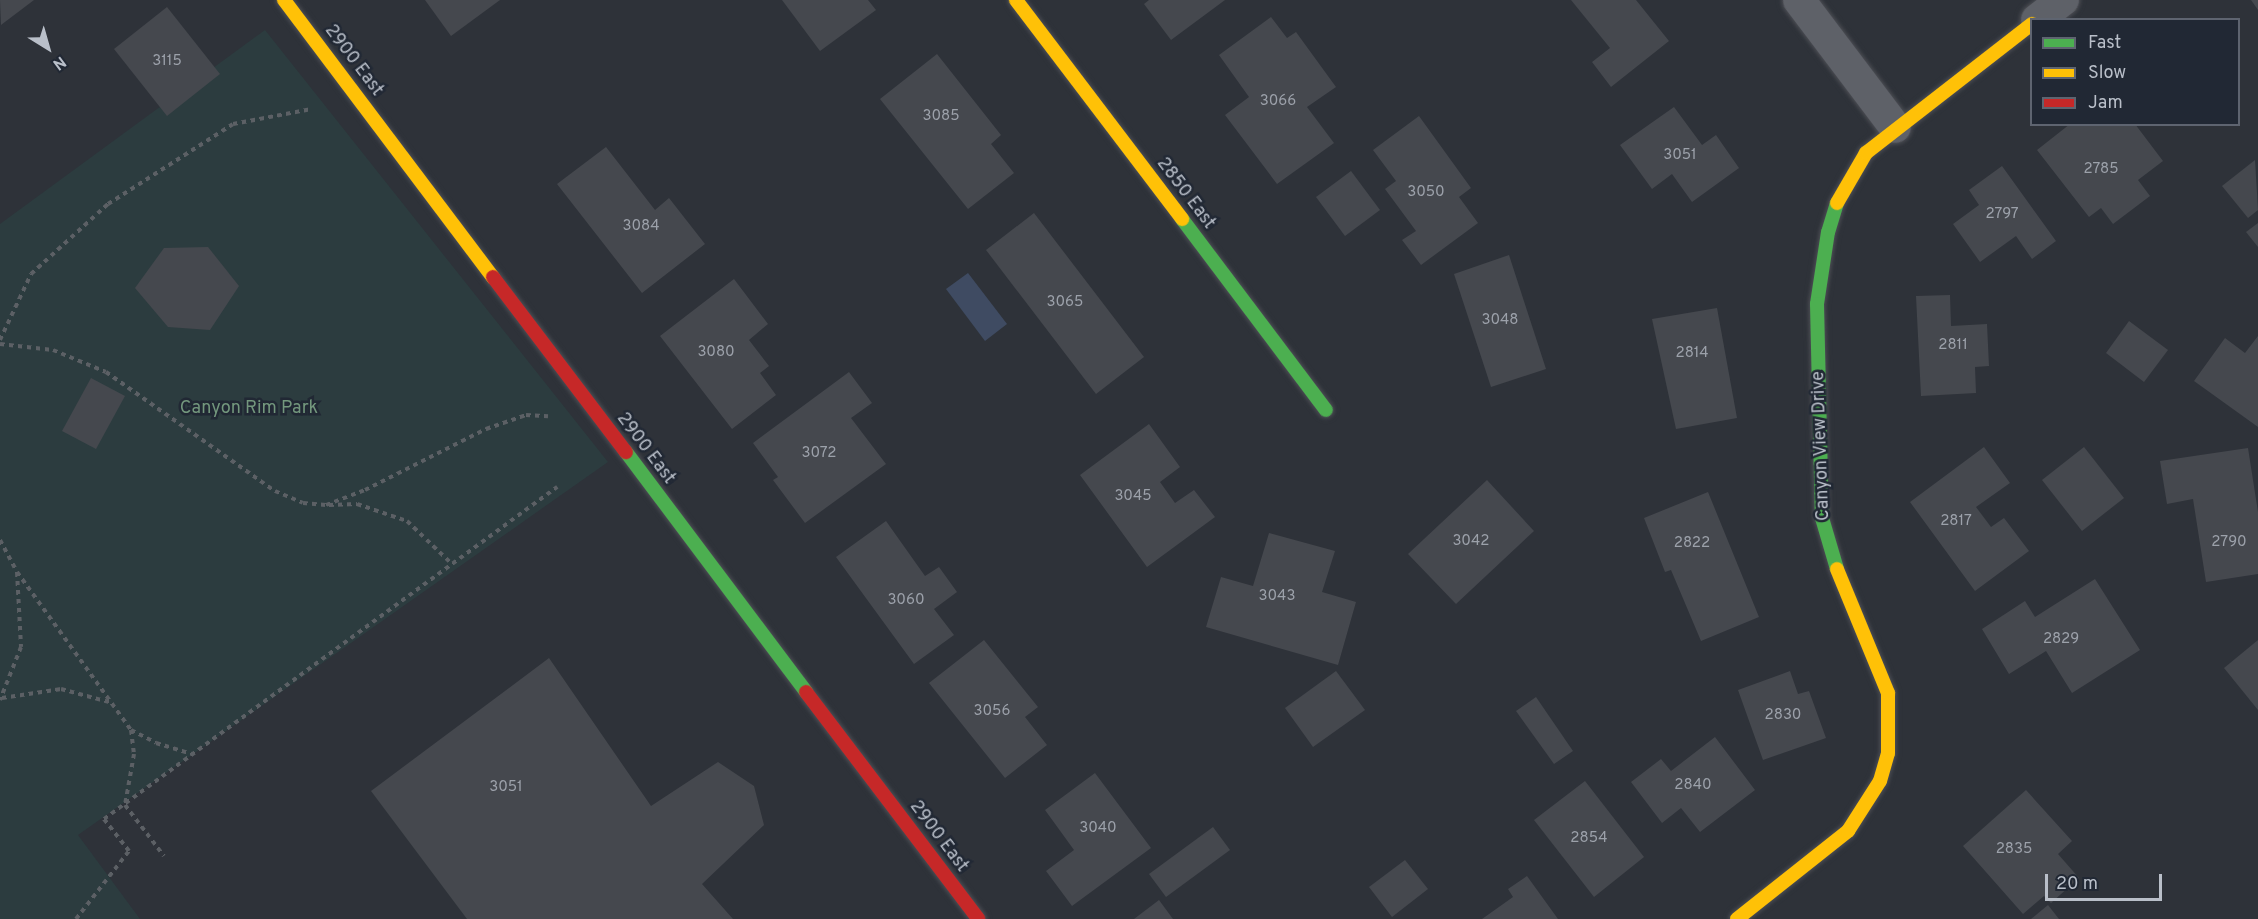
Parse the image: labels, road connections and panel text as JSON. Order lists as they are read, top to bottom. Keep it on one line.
{"streets":{"street":["2900 East","2850 East","Canyon View Drive"]},"parks":["Canyon Rim Park"],"house_numbers":["3115","3066","3085","3051","2785","3050","2797","3084","3065","3048","2811","3080","2814","3072","3045","2817","3042","2790","2822","3043","3060","2829","3056","2830","2840","3051","3040","2854","2835"],"legend":["Fast","Slow","Jam"],"scale_bar":"20 m","north":"bottom right"}
